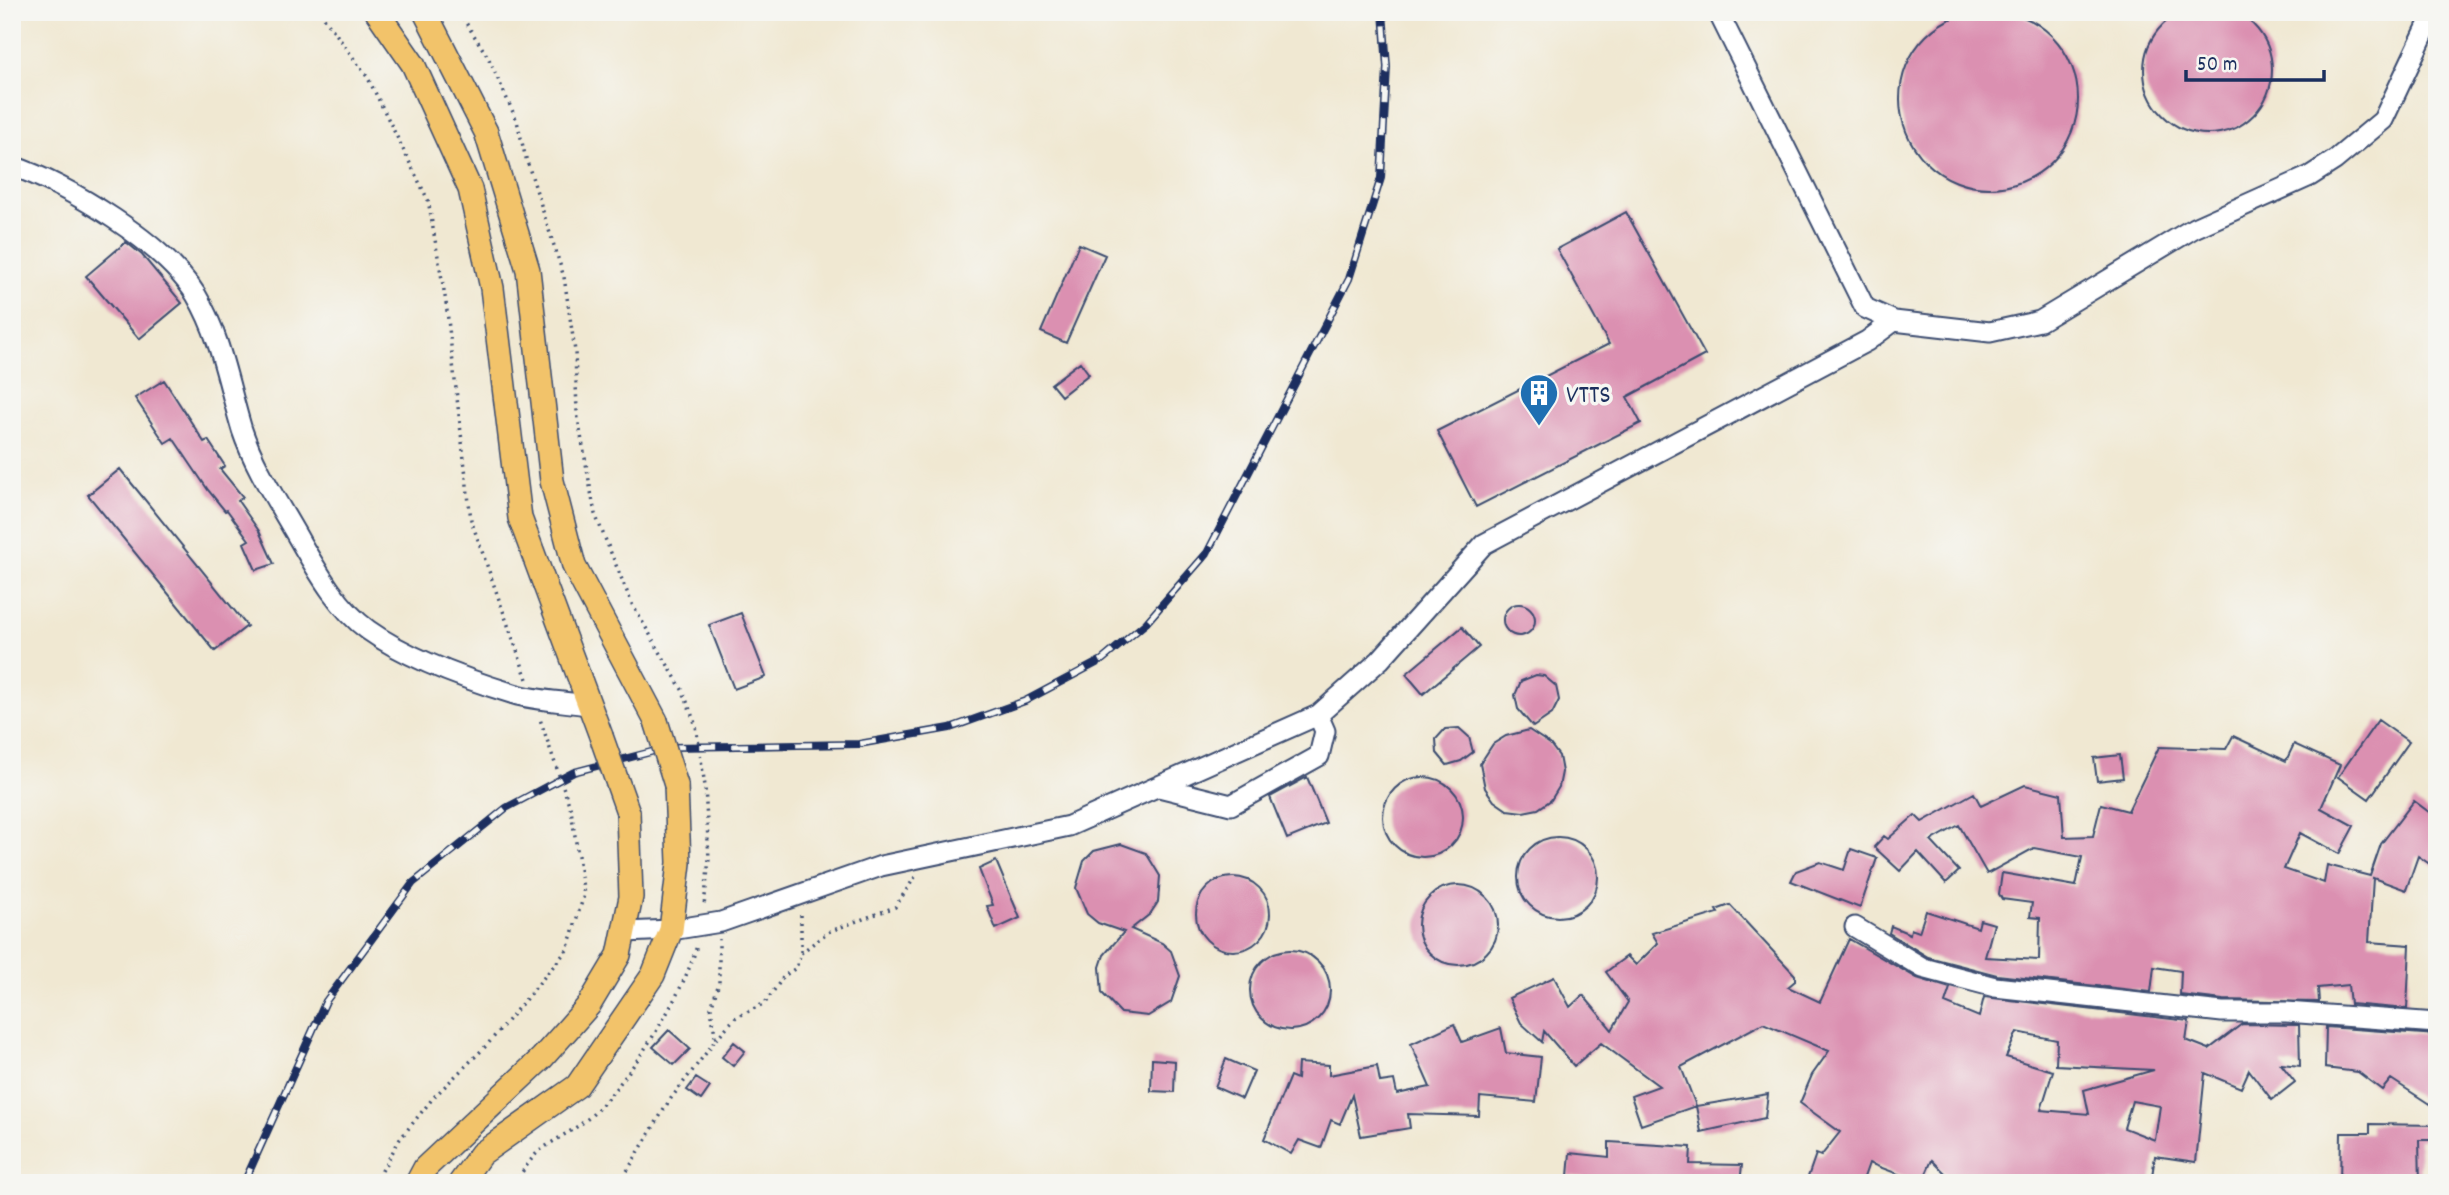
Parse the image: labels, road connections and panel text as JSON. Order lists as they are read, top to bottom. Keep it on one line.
{"places":{"building":["VTTS"]},"scale_bar":"50 m"}
